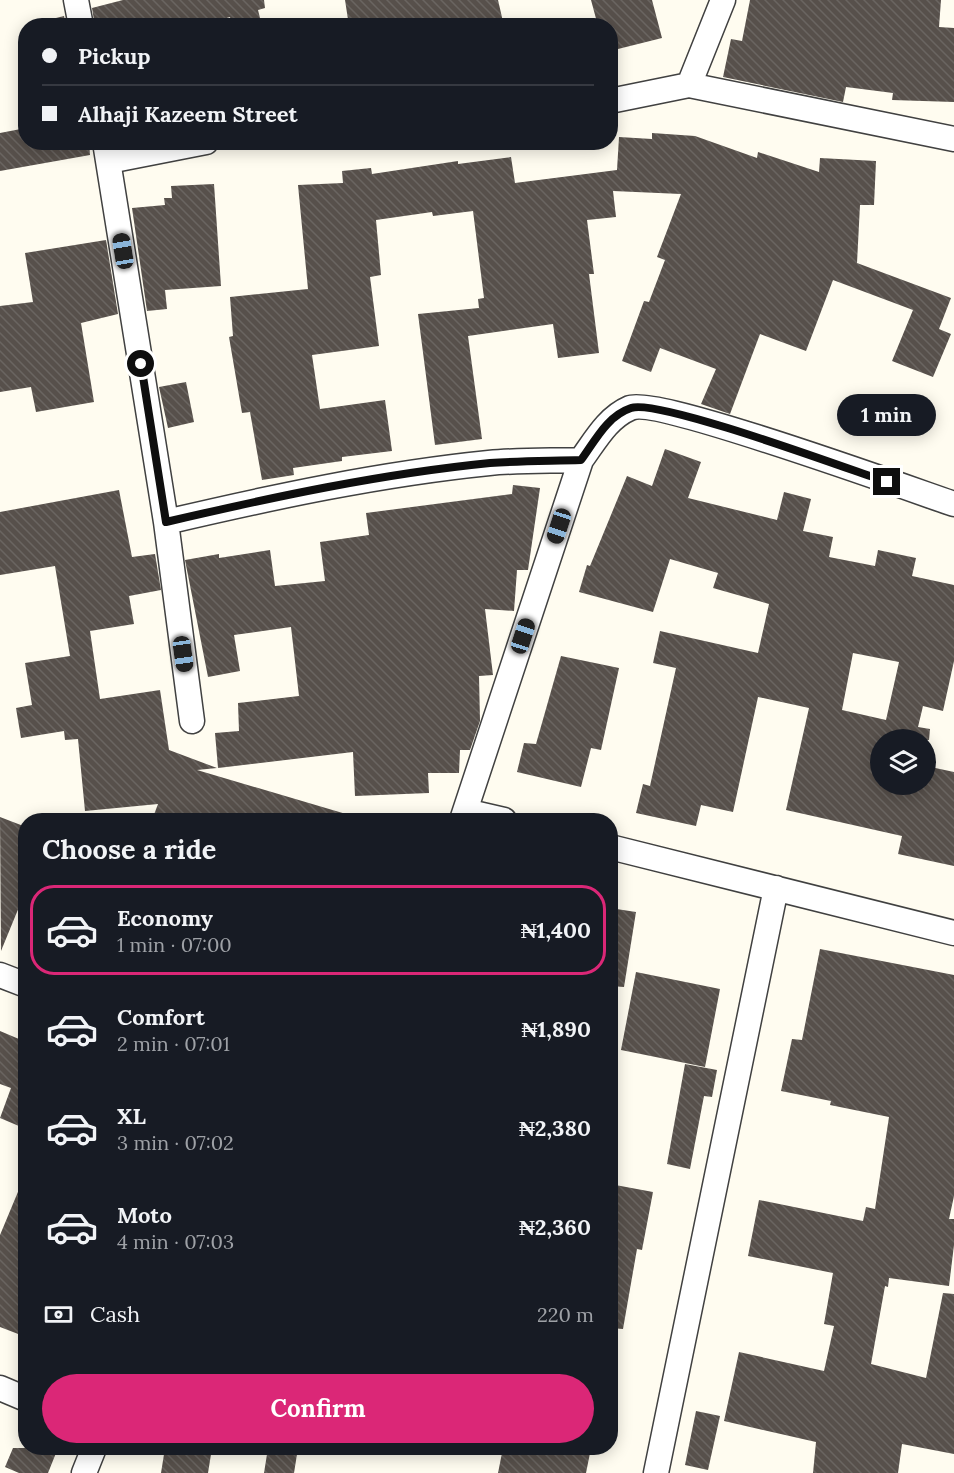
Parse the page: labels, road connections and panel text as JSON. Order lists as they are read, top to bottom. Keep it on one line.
{"page":{"banner":["Pickup","Alhaji Kazeem Street"],"bubble":"1 min","heading":"Choose a ride","list":[{"name":"Economy","note":"1 min · 07:00","value":"₦1,400"},{"name":"Comfort","note":"2 min · 07:01","value":"₦1,890"},{"name":"XL","note":"3 min · 07:02","value":"₦2,380"},{"name":"Moto","note":"4 min · 07:03","value":"₦2,360"}],"pay":["Cash","220 m"],"buttons":"Confirm"}}
